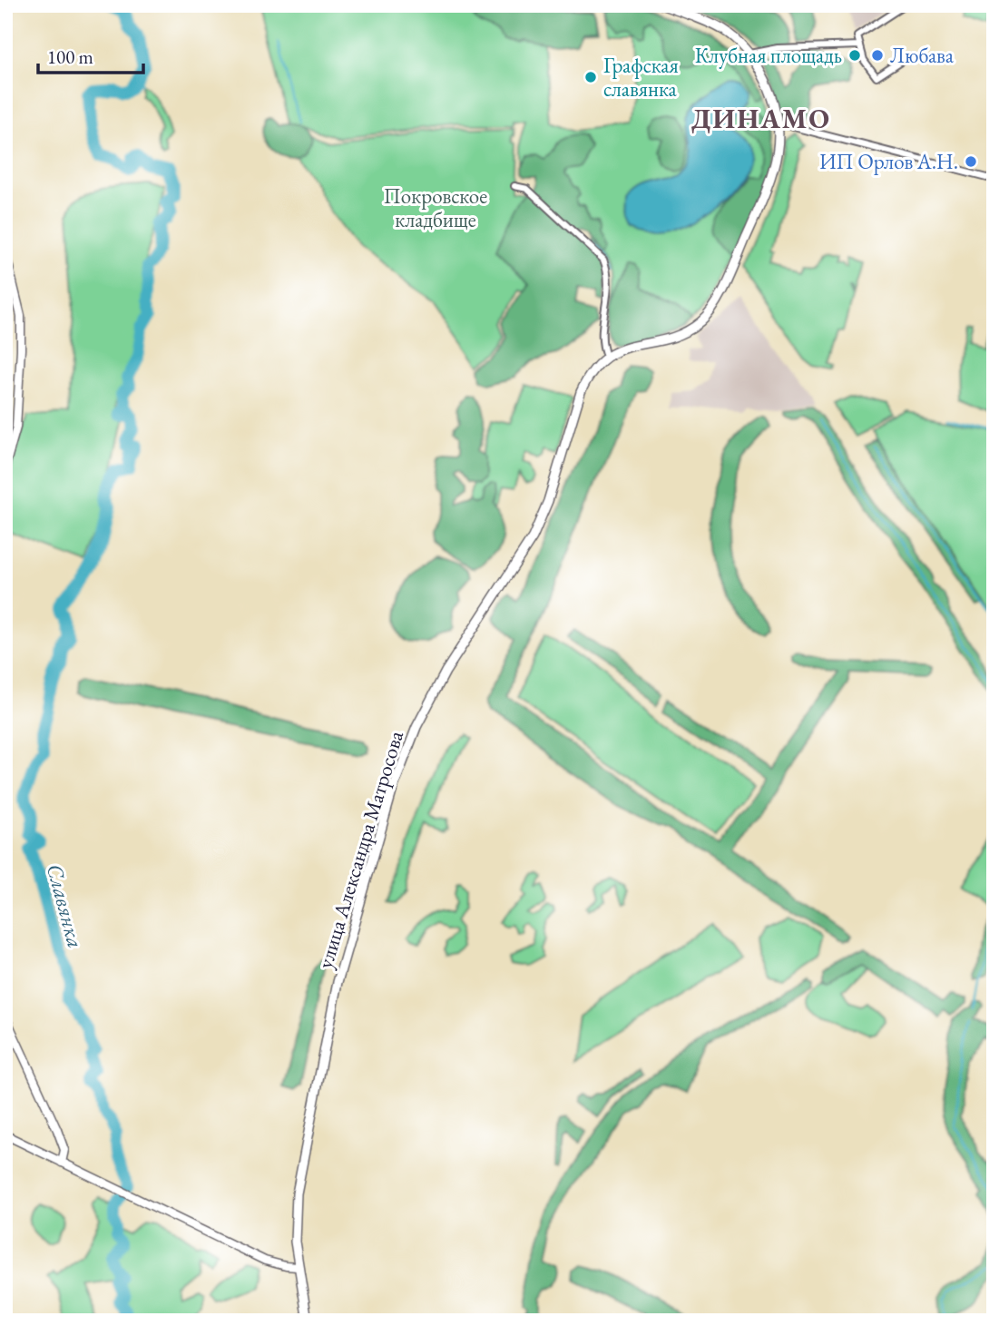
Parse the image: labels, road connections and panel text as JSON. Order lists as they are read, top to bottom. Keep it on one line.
{"streets":{"main road":["улица Александра Матросова"]},"districts":["ДИНАМО"],"water":["Славянка"],"parks":["Покровское кладбище"],"places":["Клубная площадь","Любава","Графская славянка","ИП Орлов А.Н."],"scale_bar":"100 m"}
